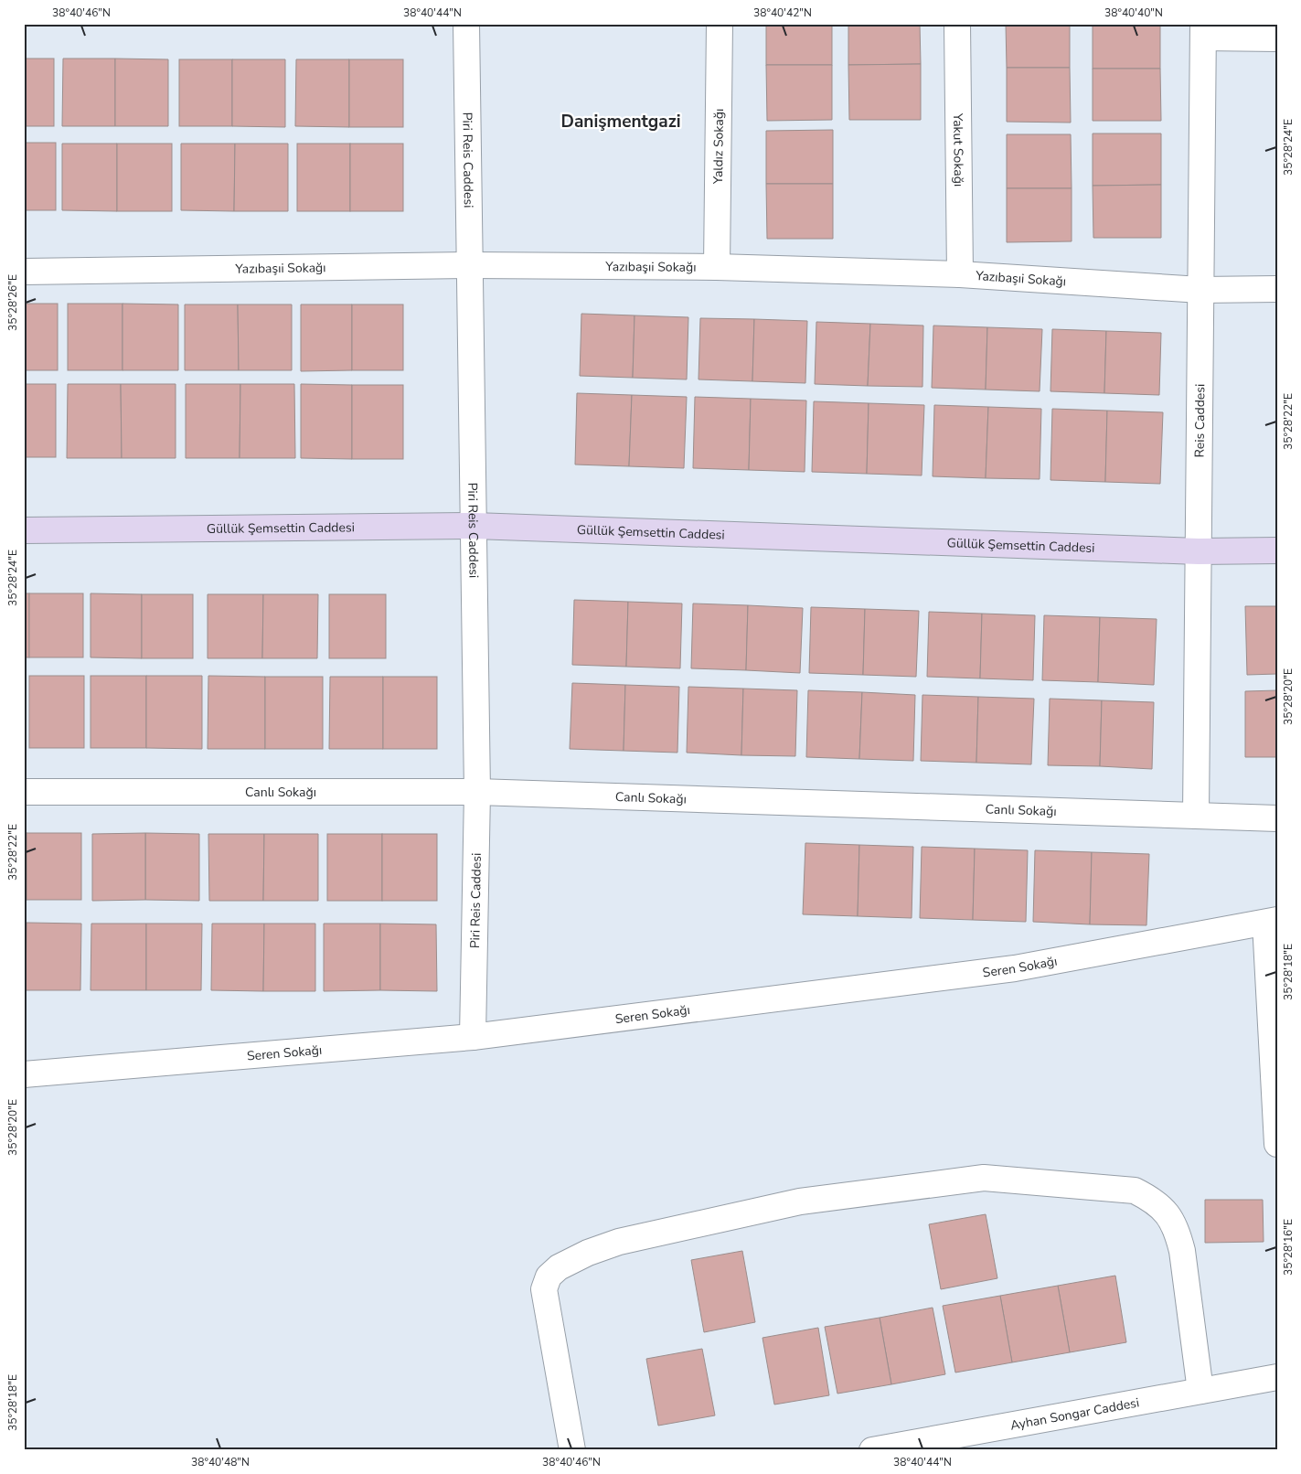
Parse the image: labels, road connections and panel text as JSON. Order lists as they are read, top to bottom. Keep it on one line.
{"streets":{"street":["Yaldız Sokağı","Yakut Sokağı","Piri Reis Caddesi","Yazıbaşıi Sokağı","Reis Caddesi","Güllük Şemsettin Caddesi","Canlı Sokağı","Seren Sokağı","Ayhan Songar Caddesi"]},"crossings":[["Yaldız Sokağı","Yazıbaşıi Sokağı"],["Yakut Sokağı","Yazıbaşıi Sokağı"],["Piri Reis Caddesi","Yazıbaşıi Sokağı"],["Piri Reis Caddesi","Güllük Şemsettin Caddesi"],["Piri Reis Caddesi","Canlı Sokağı"],["Piri Reis Caddesi","Seren Sokağı"],["Yazıbaşıi Sokağı","Reis Caddesi"],["Reis Caddesi","Güllük Şemsettin Caddesi"],["Reis Caddesi","Canlı Sokağı"]],"districts":["Danişmentgazi"],"coordinates":["38°40'46\"N","38°40'44\"N","38°40'42\"N","38°40'40\"N","35°28'24\"E","35°28'26\"E","35°28'22\"E","35°28'20\"E","35°28'18\"E","35°28'16\"E","38°40'48\"N"]}
